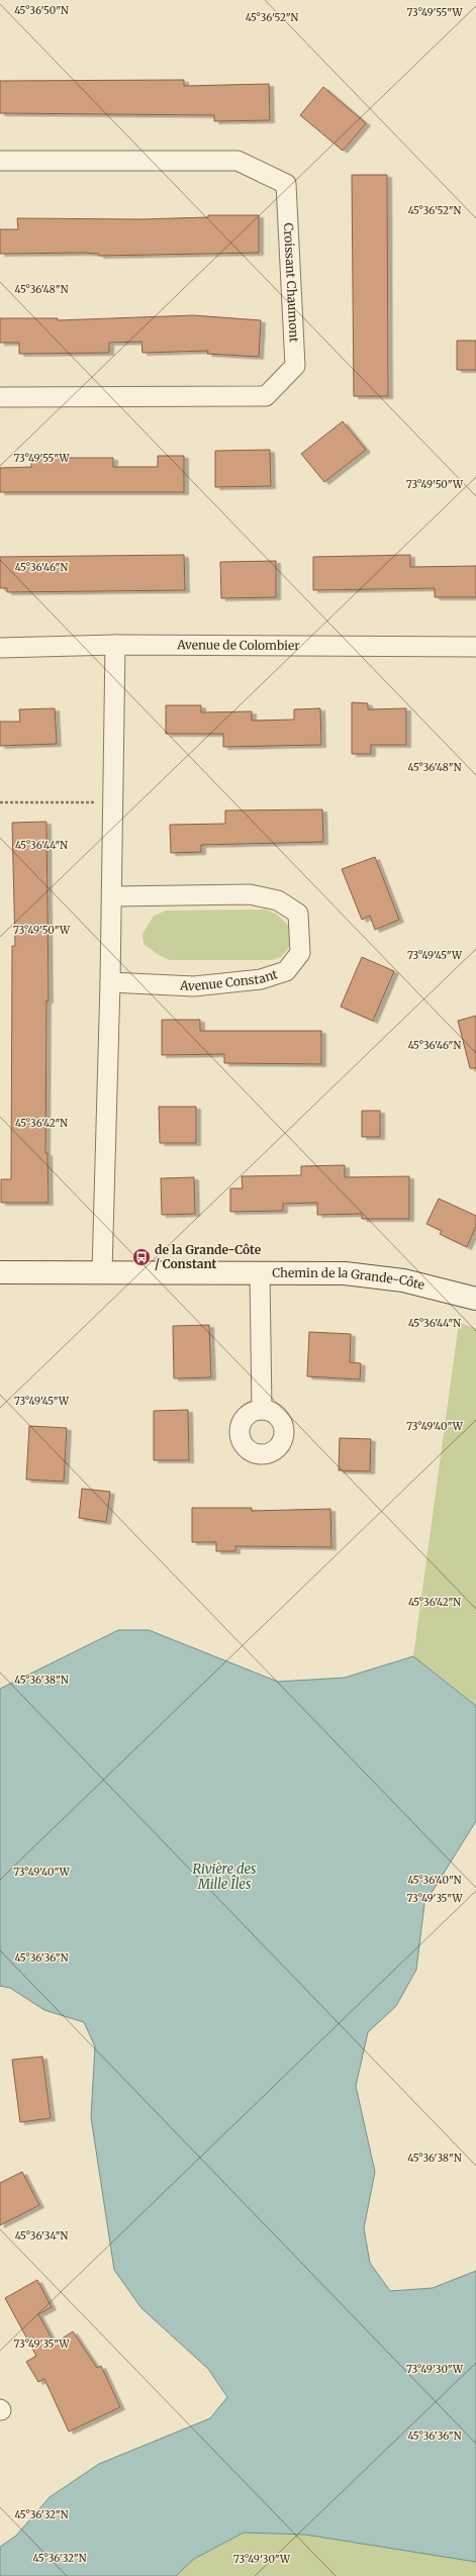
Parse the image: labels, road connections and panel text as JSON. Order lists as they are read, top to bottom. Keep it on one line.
{"streets":{"main road":["Chemin de la Grande-Côte"],"street":["Croissant Chaumont","Avenue de Colombier","Avenue Constant"]},"water":["Rivière des Mille Îles"],"places":{"bus stop":["de la Grande-Côte / Constant"]},"coordinates":["45°36'50\"N","73°49'55\"W","45°36'52\"N","45°36'48\"N","73°49'50\"W","45°36'46\"N","45°36'44\"N","73°49'45\"W","45°36'42\"N","73°49'40\"W","45°36'38\"N","45°36'40\"N","73°49'35\"W","45°36'36\"N","45°36'34\"N","73°49'30\"W","45°36'32\"N"]}
